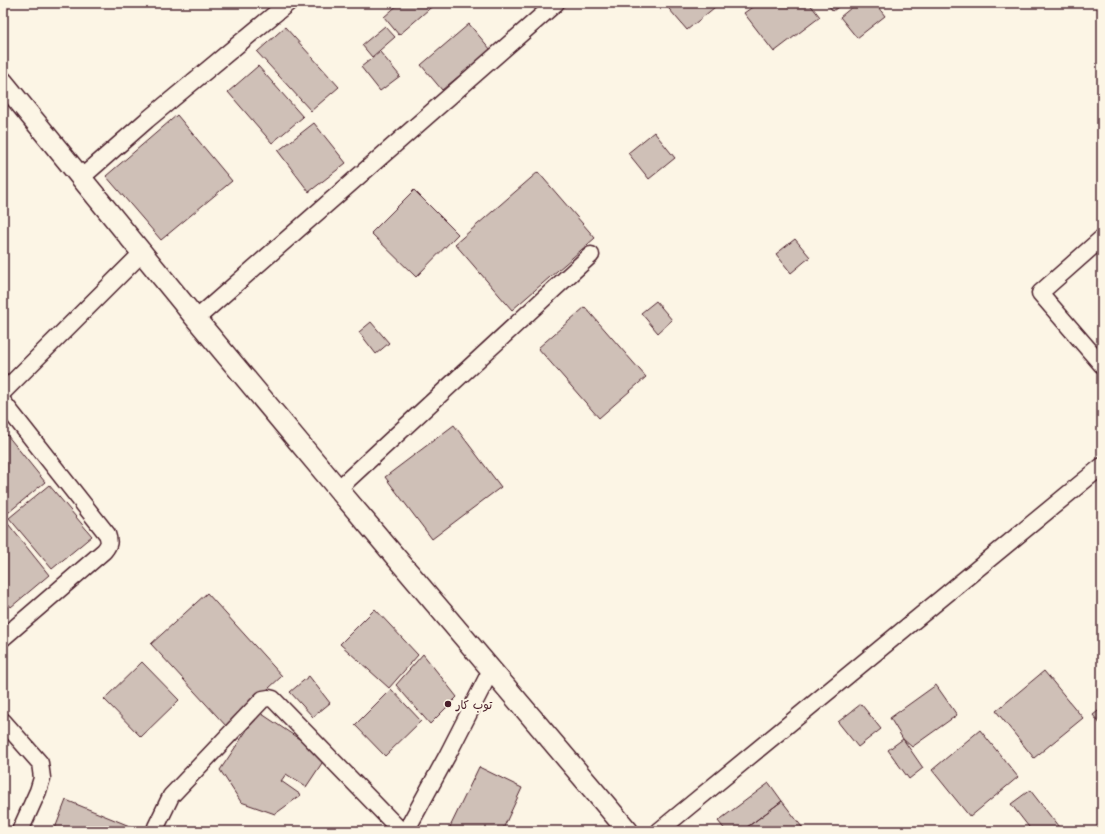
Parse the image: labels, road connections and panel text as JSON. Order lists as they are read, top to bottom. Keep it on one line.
{"places":["توب كار"]}
